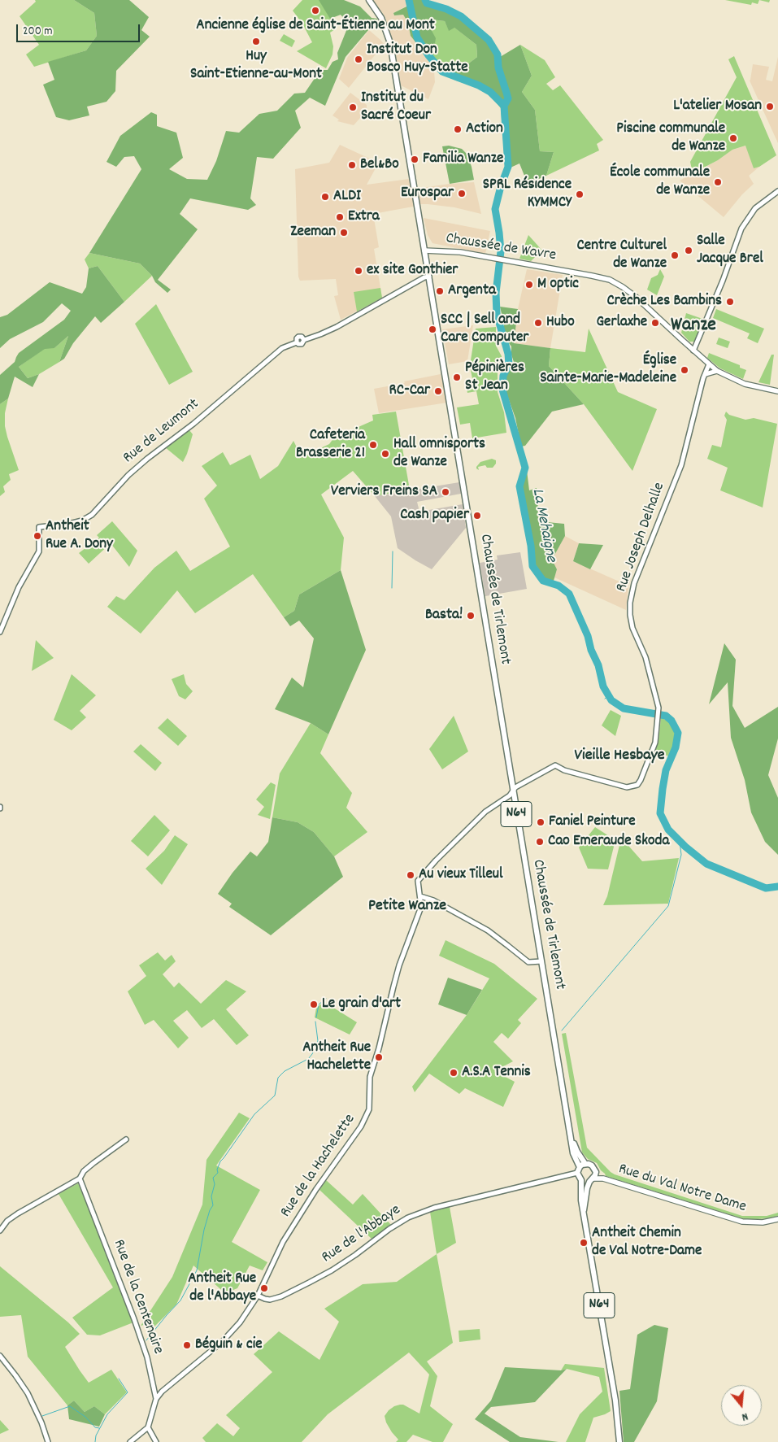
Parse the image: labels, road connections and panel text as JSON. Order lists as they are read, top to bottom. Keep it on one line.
{"streets":{"main road":["Chaussée de Wavre","Chaussée de Tirlemont","N64","Rue du Val Notre Dame"],"street":["Rue de Leumont","Rue Joseph Delhalle","Rue de la Hachelette","Rue de l'Abbaye","Rue de la Centenaire"]},"crossings":[["Chaussée de Wavre","Rue Joseph Delhalle"],["Chaussée de Wavre","Chaussée de Tirlemont"],["Rue de Leumont","Chaussée de Tirlemont"],["Rue Joseph Delhalle","Chaussée de Tirlemont"],["Rue Joseph Delhalle","Rue de la Hachelette"],["Chaussée de Tirlemont","N64"],["Chaussée de Tirlemont","Rue de la Hachelette"],["Chaussée de Tirlemont","Rue du Val Notre Dame"],["Chaussée de Tirlemont","Rue de l'Abbaye"],["N64","Rue du Val Notre Dame"],["N64","Rue de l'Abbaye"],["Rue de la Hachelette","Rue de l'Abbaye"],["Rue de la Hachelette","Rue de la Centenaire"],["Rue du Val Notre Dame","Rue de l'Abbaye"]],"districts":["Wanze","Vieille Hesbaye","Petite Wanze"],"water":["La Mehaigne"],"places":["Ancienne église de Saint-Étienne au Mont","Huy Saint-Etienne-au-Mont","Institut Don Bosco Huy-Statte","L'atelier Mosan","Institut du Sacré Coeur","Action","Piscine communale de Wanze","Familia Wanze","Bel&Bo","École communale de Wanze","Eurospar","SPRL Résidence KYMMCY","ALDI","Extra","Zeeman","Salle Jacque Brel","Centre Culturel de Wanze","ex site Gonthier","M optic","Argenta","Crèche Les Bambins","Hubo","Gerlaxhe","SCC | Sell and Care Computer","Église Sainte-Marie-Madeleine","Pépinières St Jean","RC-Car","Cafeteria Brasserie 21","Hall omnisports de Wanze","Verviers Freins SA","Cash papier","Antheit Rue A. Dony","Basta!","Faniel Peinture","Cao Emeraude Skoda","Au vieux Tilleul","Le grain d'art","Antheit Rue Hachelette","A.S.A Tennis","Antheit Chemin de Val Notre-Dame","Antheit Rue de l'Abbaye","Béguin & cie"],"scale_bar":"200 m","north":"bottom"}
